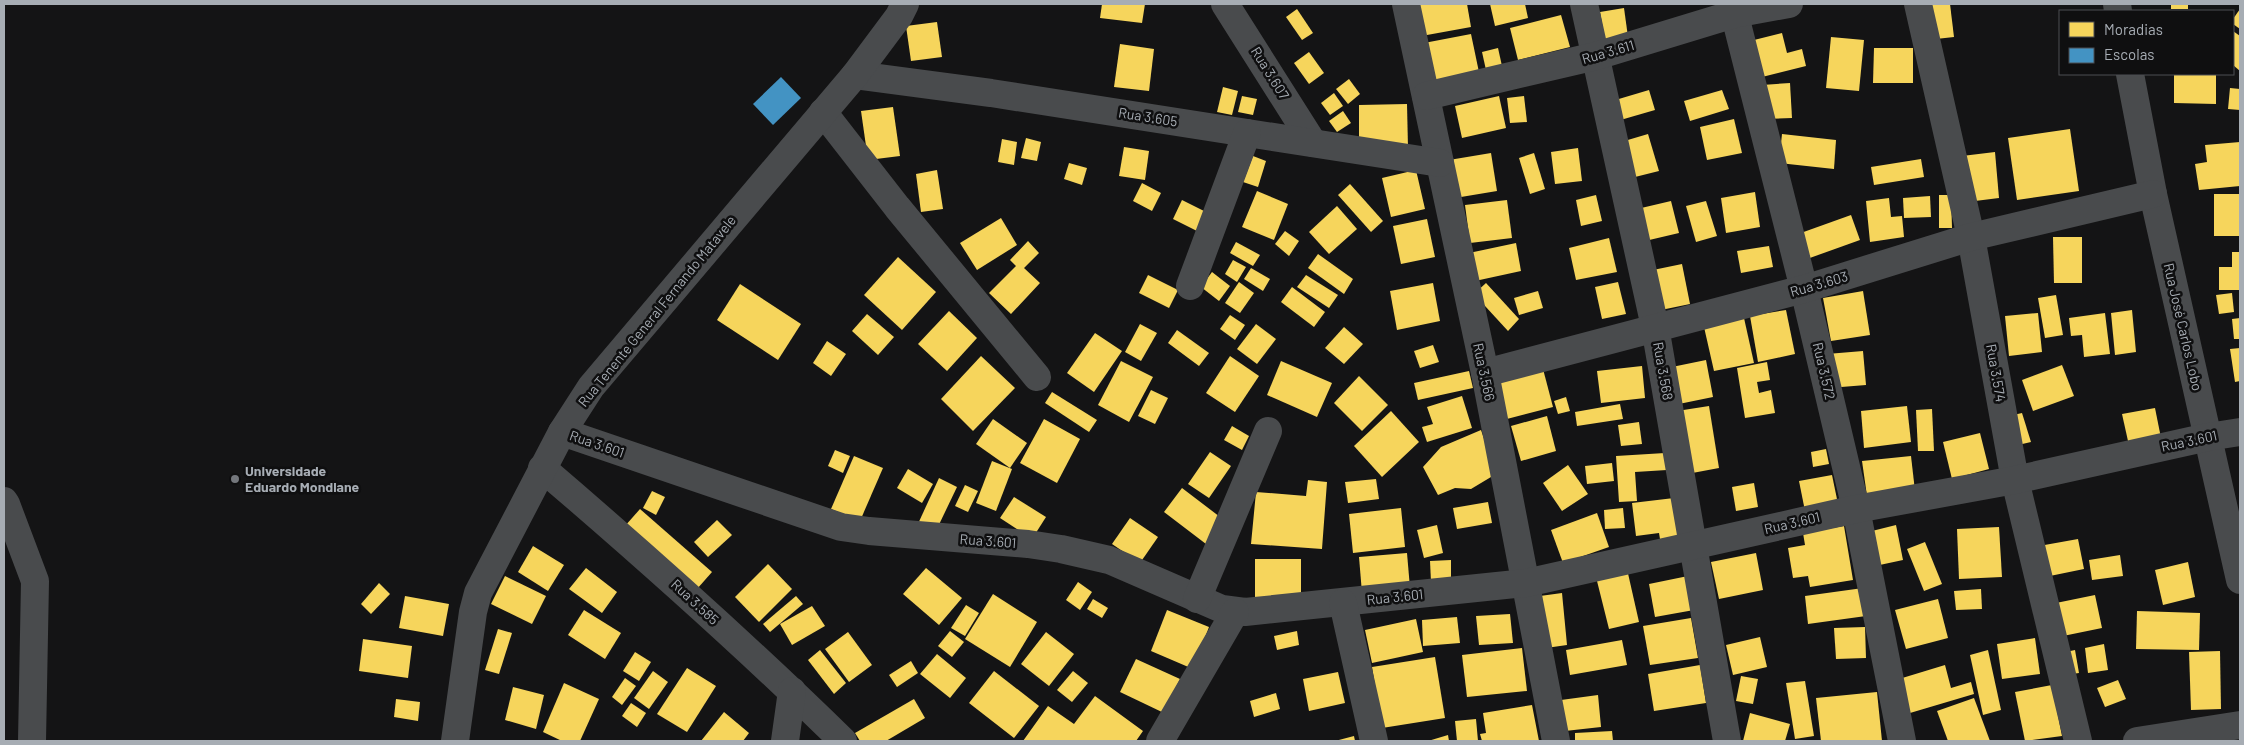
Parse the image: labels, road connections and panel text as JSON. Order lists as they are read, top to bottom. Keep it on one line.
{"streets":{"street":["Rua 3.611","Rua 3.607","Rua 3.605","Rua 3.603","Rua Tenente General Fernando Matavele","Rua José Carlos Lobo","Rua 3.568","Rua 3.572","Rua 3.566","Rua 3.574","Rua 3.601","Rua 3.585"]},"crossings":[["Rua 3.611","Rua 3.568"],["Rua 3.611","Rua 3.572"],["Rua 3.611","Rua 3.566"],["Rua 3.607","Rua 3.605"],["Rua 3.605","Rua Tenente General Fernando Matavele"],["Rua 3.605","Rua 3.566"],["Rua 3.603","Rua José Carlos Lobo"],["Rua 3.603","Rua 3.568"],["Rua 3.603","Rua 3.572"],["Rua 3.603","Rua 3.566"],["Rua 3.603","Rua 3.574"],["Rua Tenente General Fernando Matavele","Rua 3.601"],["Rua Tenente General Fernando Matavele","Rua 3.585"],["Rua José Carlos Lobo","Rua 3.601"],["Rua 3.568","Rua 3.601"],["Rua 3.572","Rua 3.601"],["Rua 3.566","Rua 3.601"],["Rua 3.574","Rua 3.601"]],"places":["Universidade Eduardo Mondlane"],"legend":["Moradias","Escolas"]}
